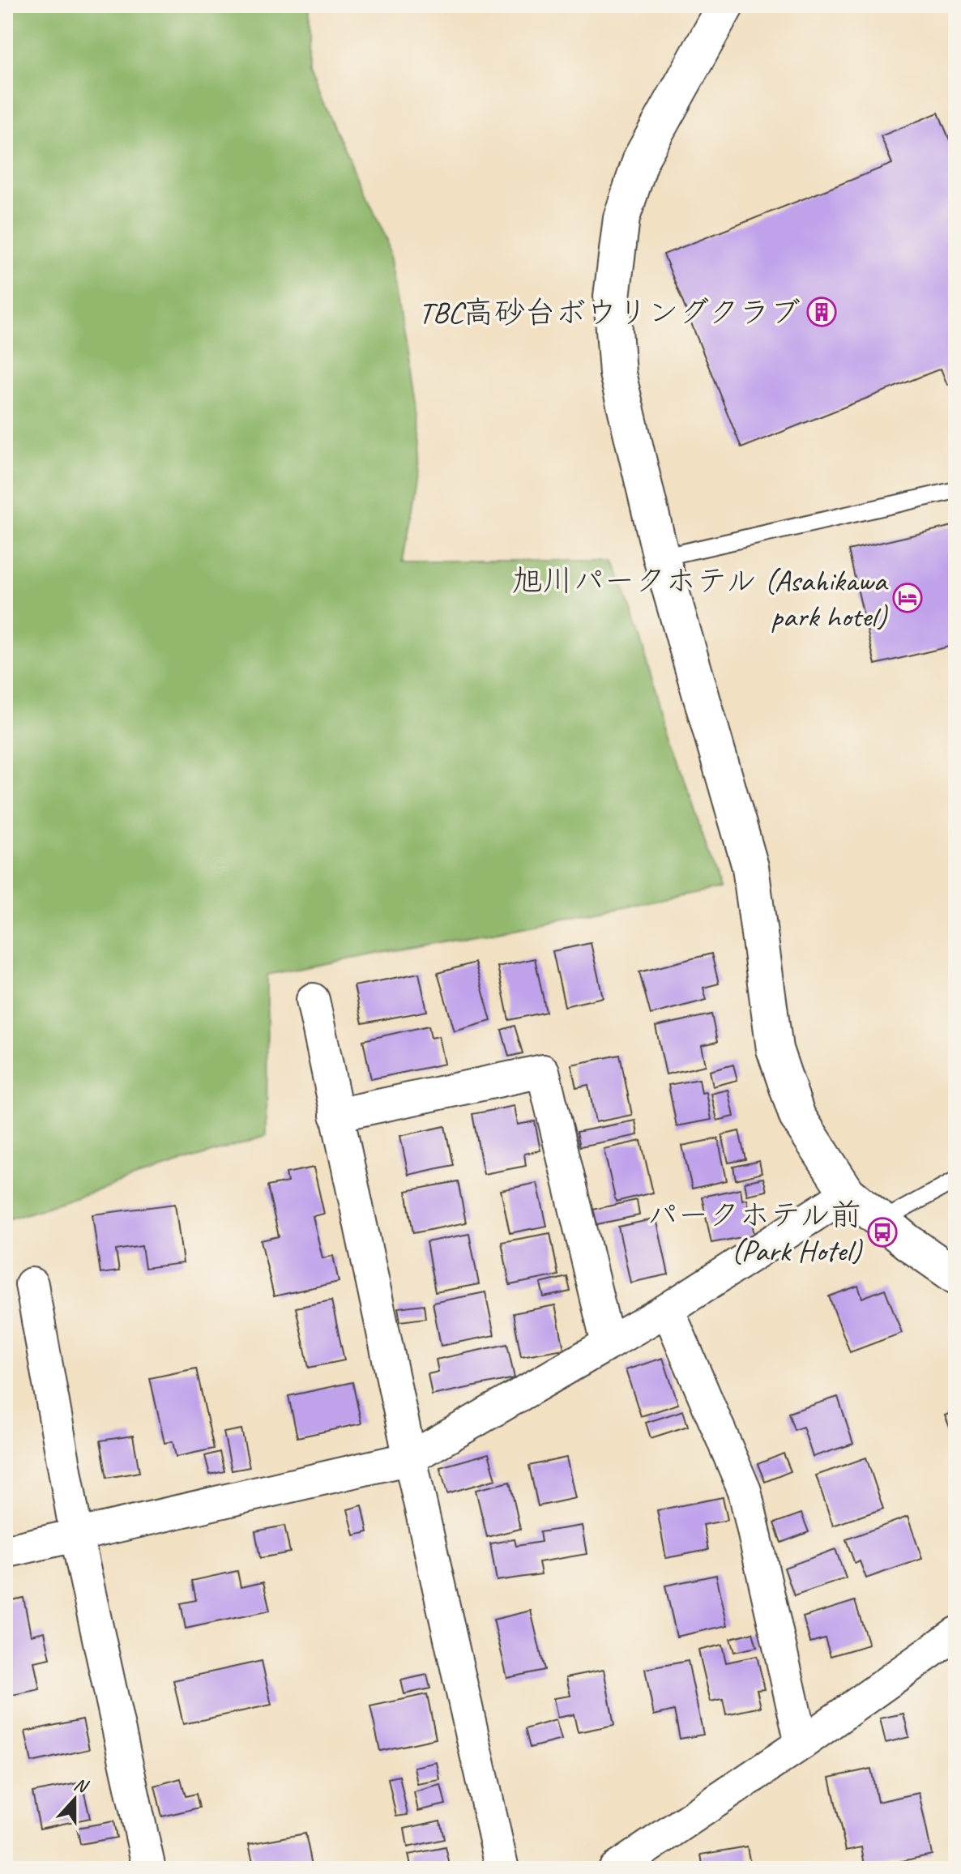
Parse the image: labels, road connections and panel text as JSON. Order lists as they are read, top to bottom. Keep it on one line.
{"places":{"building":["TBC高砂台ボウリングクラブ"],"hotel":["旭川パークホテル (Asahikawa park hotel)"],"bus stop":["パークホテル前 (Park Hotel)"]},"north":"top"}
